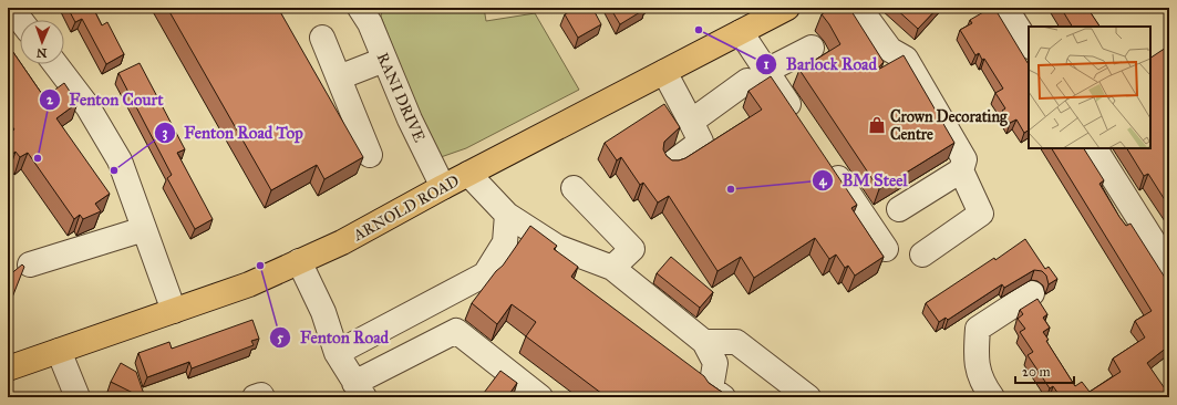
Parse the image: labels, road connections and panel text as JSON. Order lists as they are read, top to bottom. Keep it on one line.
{"streets":{"main road":["ARNOLD ROAD"],"street":["RANI DRIVE"]},"crossings":[["RANI DRIVE","ARNOLD ROAD"]],"places":{"other":["Barlock Road","Fenton Court","Fenton Road Top","BM Steel","Fenton Road"],"shop":["Crown Decorating Centre"]},"scale_bar":"20 m","north":"bottom"}
